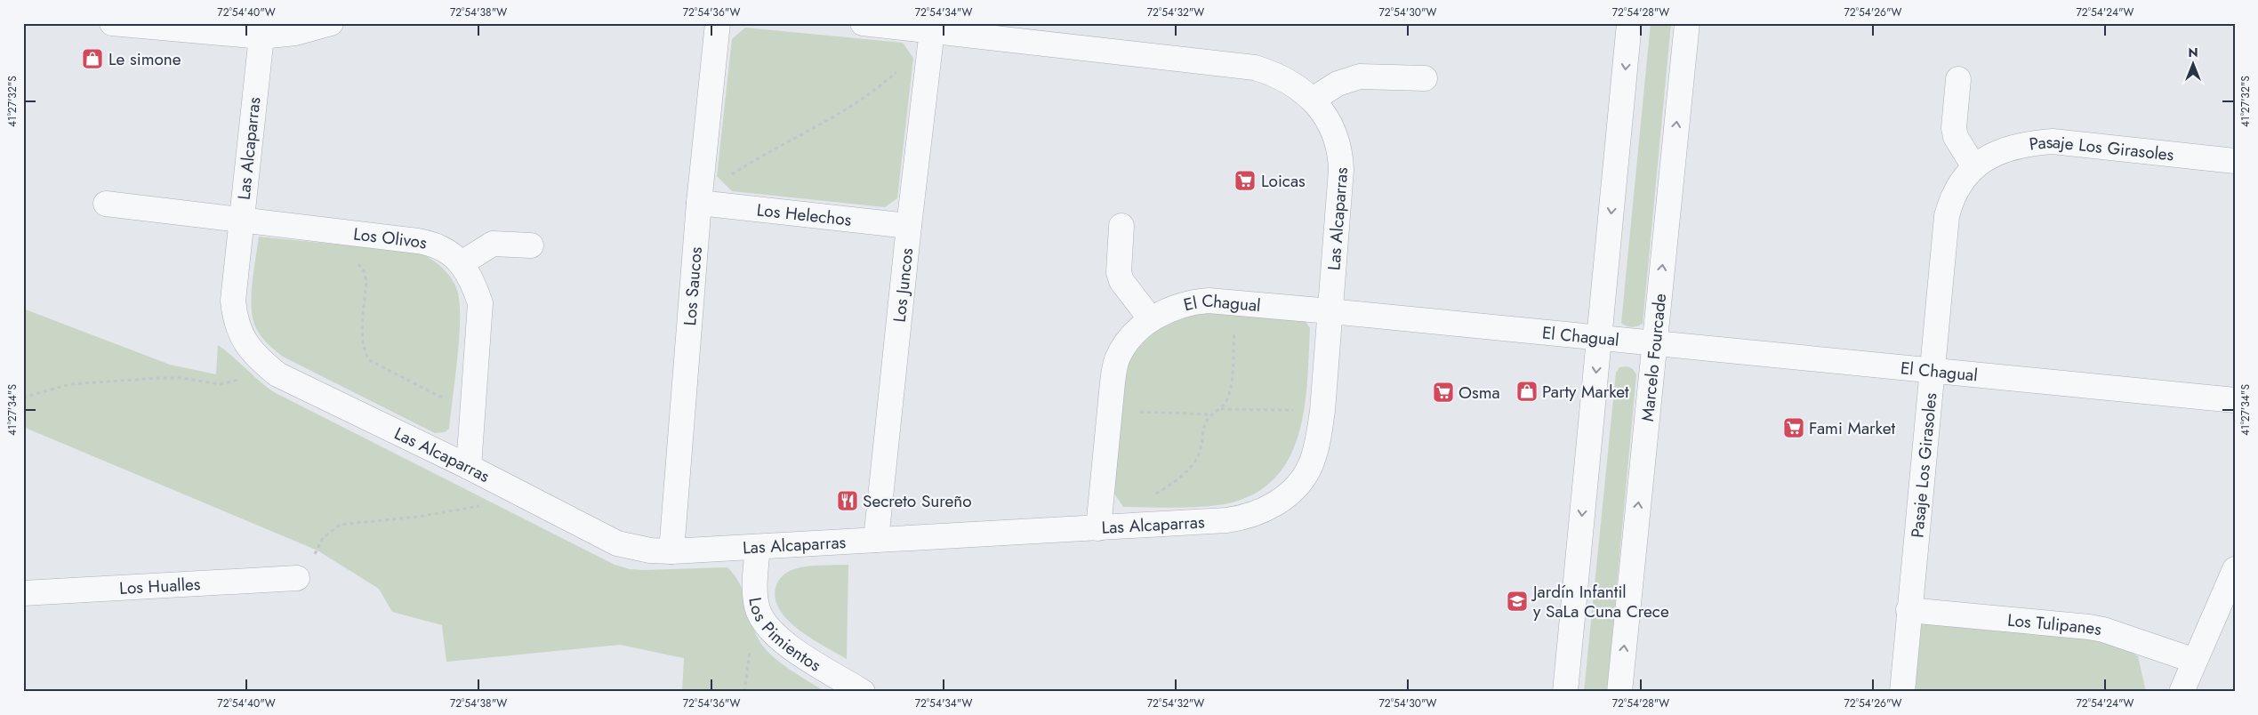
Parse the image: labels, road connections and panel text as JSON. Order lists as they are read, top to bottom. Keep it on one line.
{"streets":{"street":["Las Alcaparras","Pasaje Los Girasoles","Los Helechos","Los Olivos","Los Juncos","Los Saucos","El Chagual","Marcelo Fourcade","Los Hualles","Los Tulipanes","Los Pimientos"]},"crossings":[["Las Alcaparras","Los Olivos"],["Las Alcaparras","Los Juncos"],["Las Alcaparras","Los Saucos"],["Las Alcaparras","El Chagual"],["Las Alcaparras","Los Pimientos"],["Pasaje Los Girasoles","El Chagual"],["Pasaje Los Girasoles","Los Tulipanes"],["Los Helechos","Los Juncos"],["Los Helechos","Los Saucos"],["El Chagual","Marcelo Fourcade"]],"places":{"shop":["Le simone","Party Market"],"supermarket":["Loicas","Osma","Fami Market"],"restaurant":["Secreto Sureño"],"school or university":["Jardín Infantil y SaLa Cuna Crece"]},"north":"top","coordinates":["72°54'40\"W","72°54'38\"W","72°54'36\"W","72°54'34\"W","72°54'32\"W","72°54'30\"W","72°54'28\"W","72°54'26\"W","72°54'24\"W","41°27'32\"S","41°27'34\"S"]}
